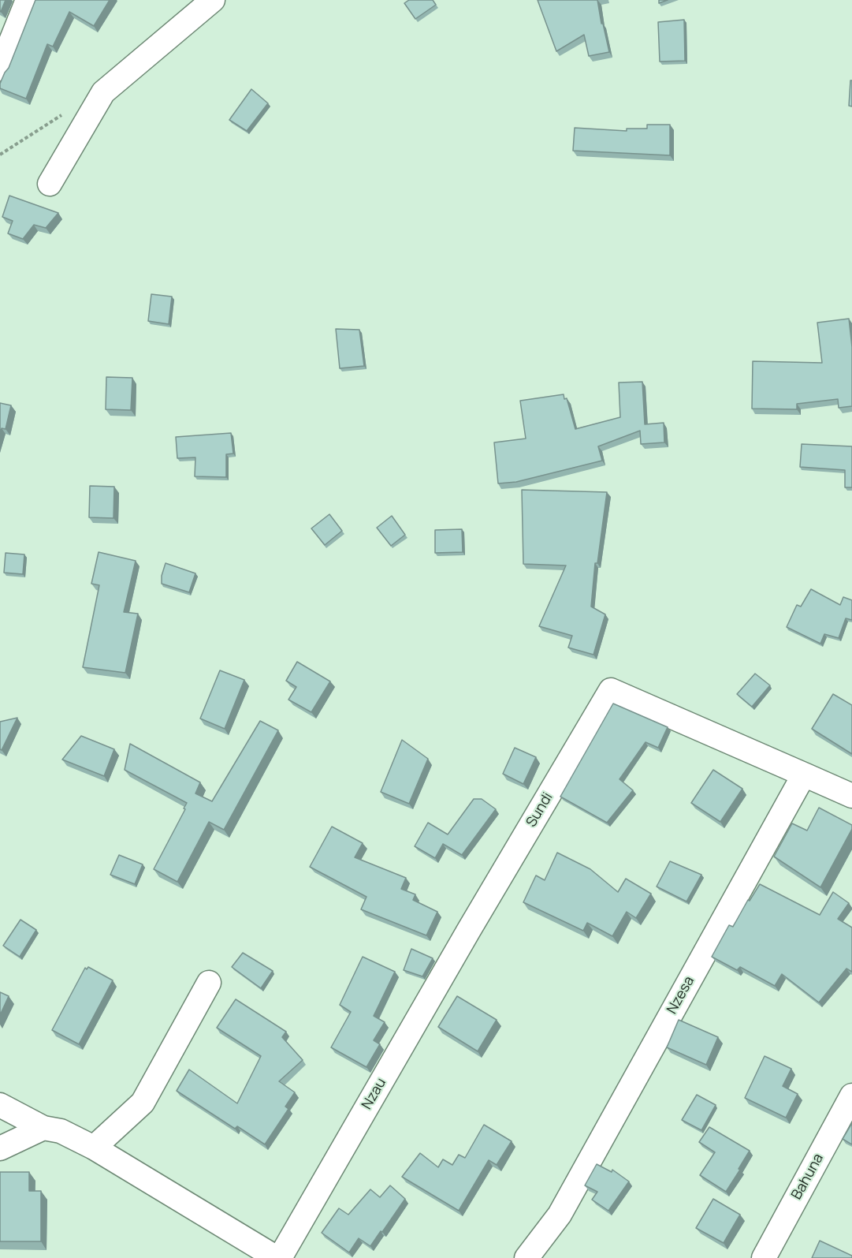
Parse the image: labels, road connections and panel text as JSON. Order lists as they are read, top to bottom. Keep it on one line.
{"streets":{"street":["Sundi","Nzesa","Nzau","Bahuna"]},"crossings":[["Sundi","Nzesa"],["Sundi","Nzau"]]}
